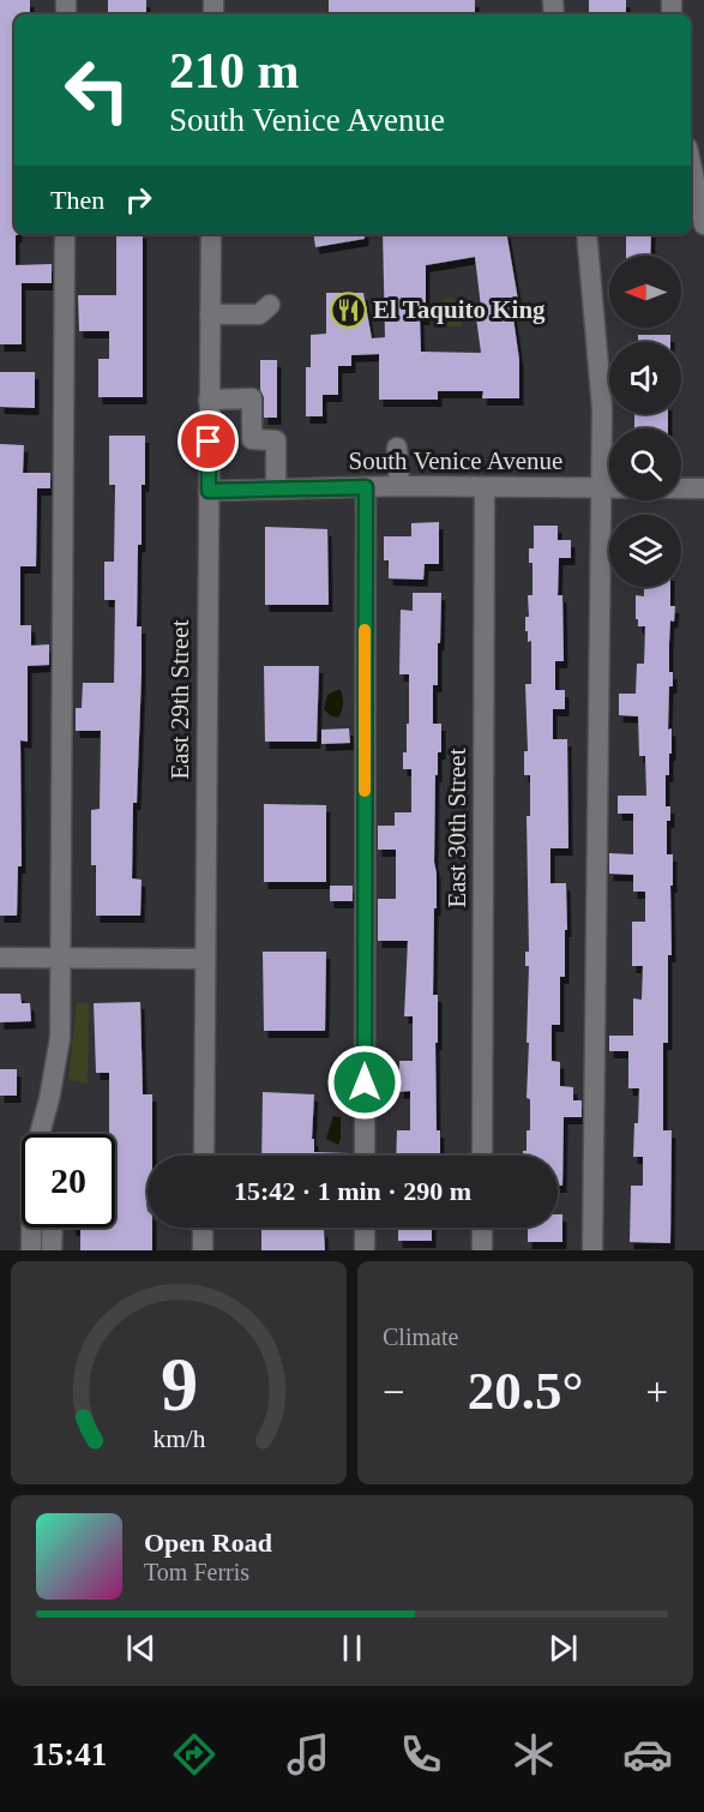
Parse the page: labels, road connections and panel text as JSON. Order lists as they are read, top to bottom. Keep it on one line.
{"streets":{"street":["South Venice Avenue","East 29th Street","East 30th Street"]},"crossings":[["South Venice Avenue","East 29th Street"],["South Venice Avenue","East 30th Street"]],"places":{"restaurant":["El Taquito King"]},"north":"left","page":{"turn":["210 m","South Venice Avenue"],"then":"Then","limit":"20","trip":"15:42 · 1 min · 290 m","tile":"Climate","heat":["−","20.5°","+"],"song":["Open Road","Tom Ferris"],"tabs":"15:41","gauge":["9","km/h"]}}
